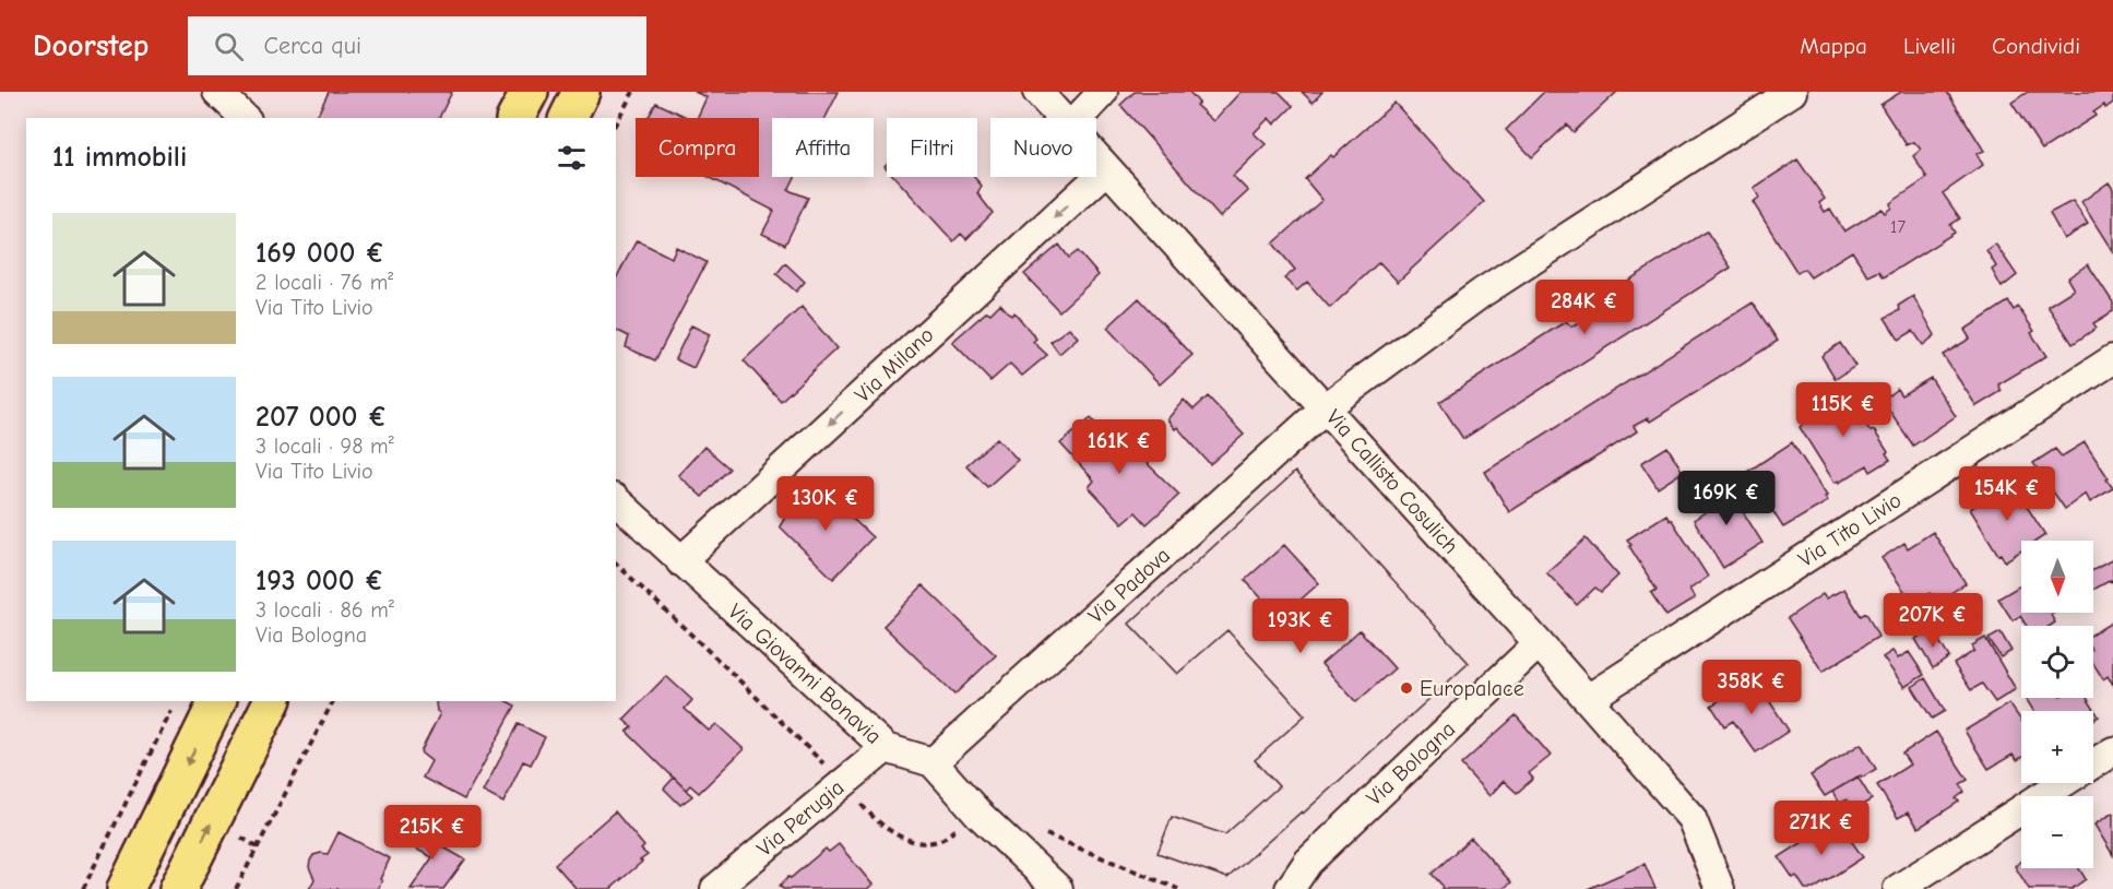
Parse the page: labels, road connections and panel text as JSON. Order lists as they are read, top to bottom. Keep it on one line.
{"streets":{"street":["Via Milano","Via Callisto Cosulich","Via Tito Livio","Via Padova","Via Giovanni Bonavia","Via Bologna","Via Perugia"]},"crossings":[["Via Milano","Via Callisto Cosulich"],["Via Milano","Via Giovanni Bonavia"],["Via Callisto Cosulich","Via Tito Livio"],["Via Callisto Cosulich","Via Padova"],["Via Callisto Cosulich","Via Bologna"],["Via Padova","Via Giovanni Bonavia"],["Via Giovanni Bonavia","Via Perugia"]],"one_way":["Via Milano"],"places":["Europalace"],"house_numbers":["17"],"north":"bottom","page":{"header":"Doorstep","search":"Cerca qui","nav":["Mappa","Livelli","Condividi"],"chip":["Compra","Affitta","Filtri","Nuovo"],"heading":"11 immobili","list":[{"name":"169 000 €","note":"2 locali · 76 m² · Via Tito Livio"},{"name":"207 000 €","note":"3 locali · 98 m² · Via Tito Livio"},{"name":"193 000 €","note":"3 locali · 86 m² · Via Bologna"}],"price":["284K €","115K €","161K €","154K €","169K €","130K €","207K €","193K €","358K €","271K €","215K €"],"map_buttons":["+","−"]}}
